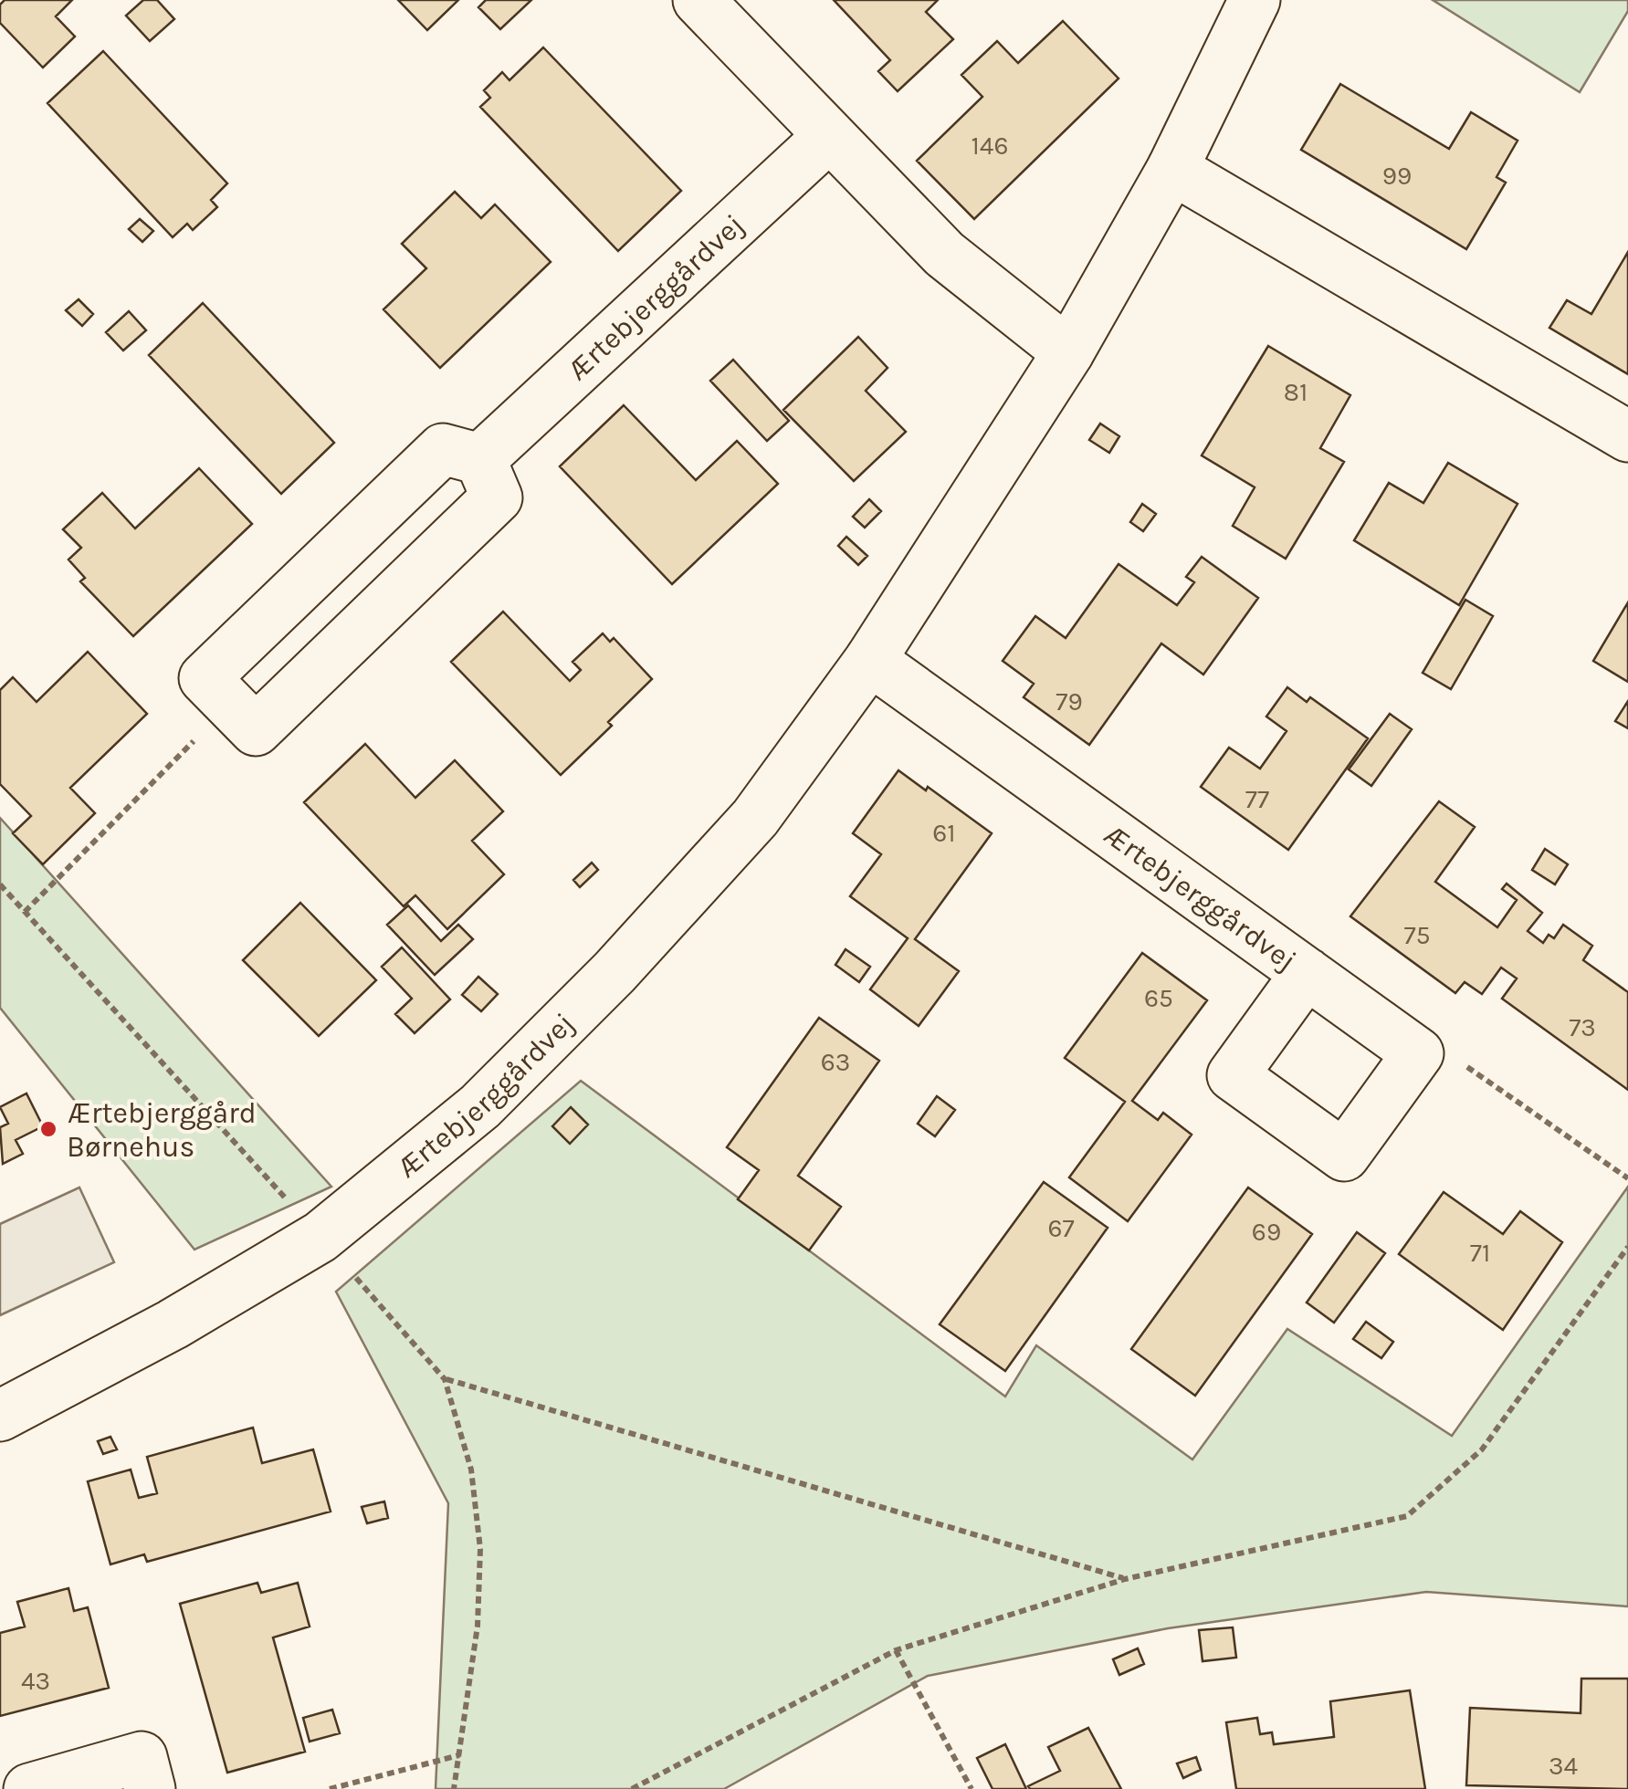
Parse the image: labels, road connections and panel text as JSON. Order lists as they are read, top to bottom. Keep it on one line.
{"streets":{"street":["Ærtebjerggårdvej"]},"places":["Ærtebjerggård Børnehus"],"house_numbers":["146","99","81","79","77","61","75","65","73","63","67","69","71","43","34"]}
